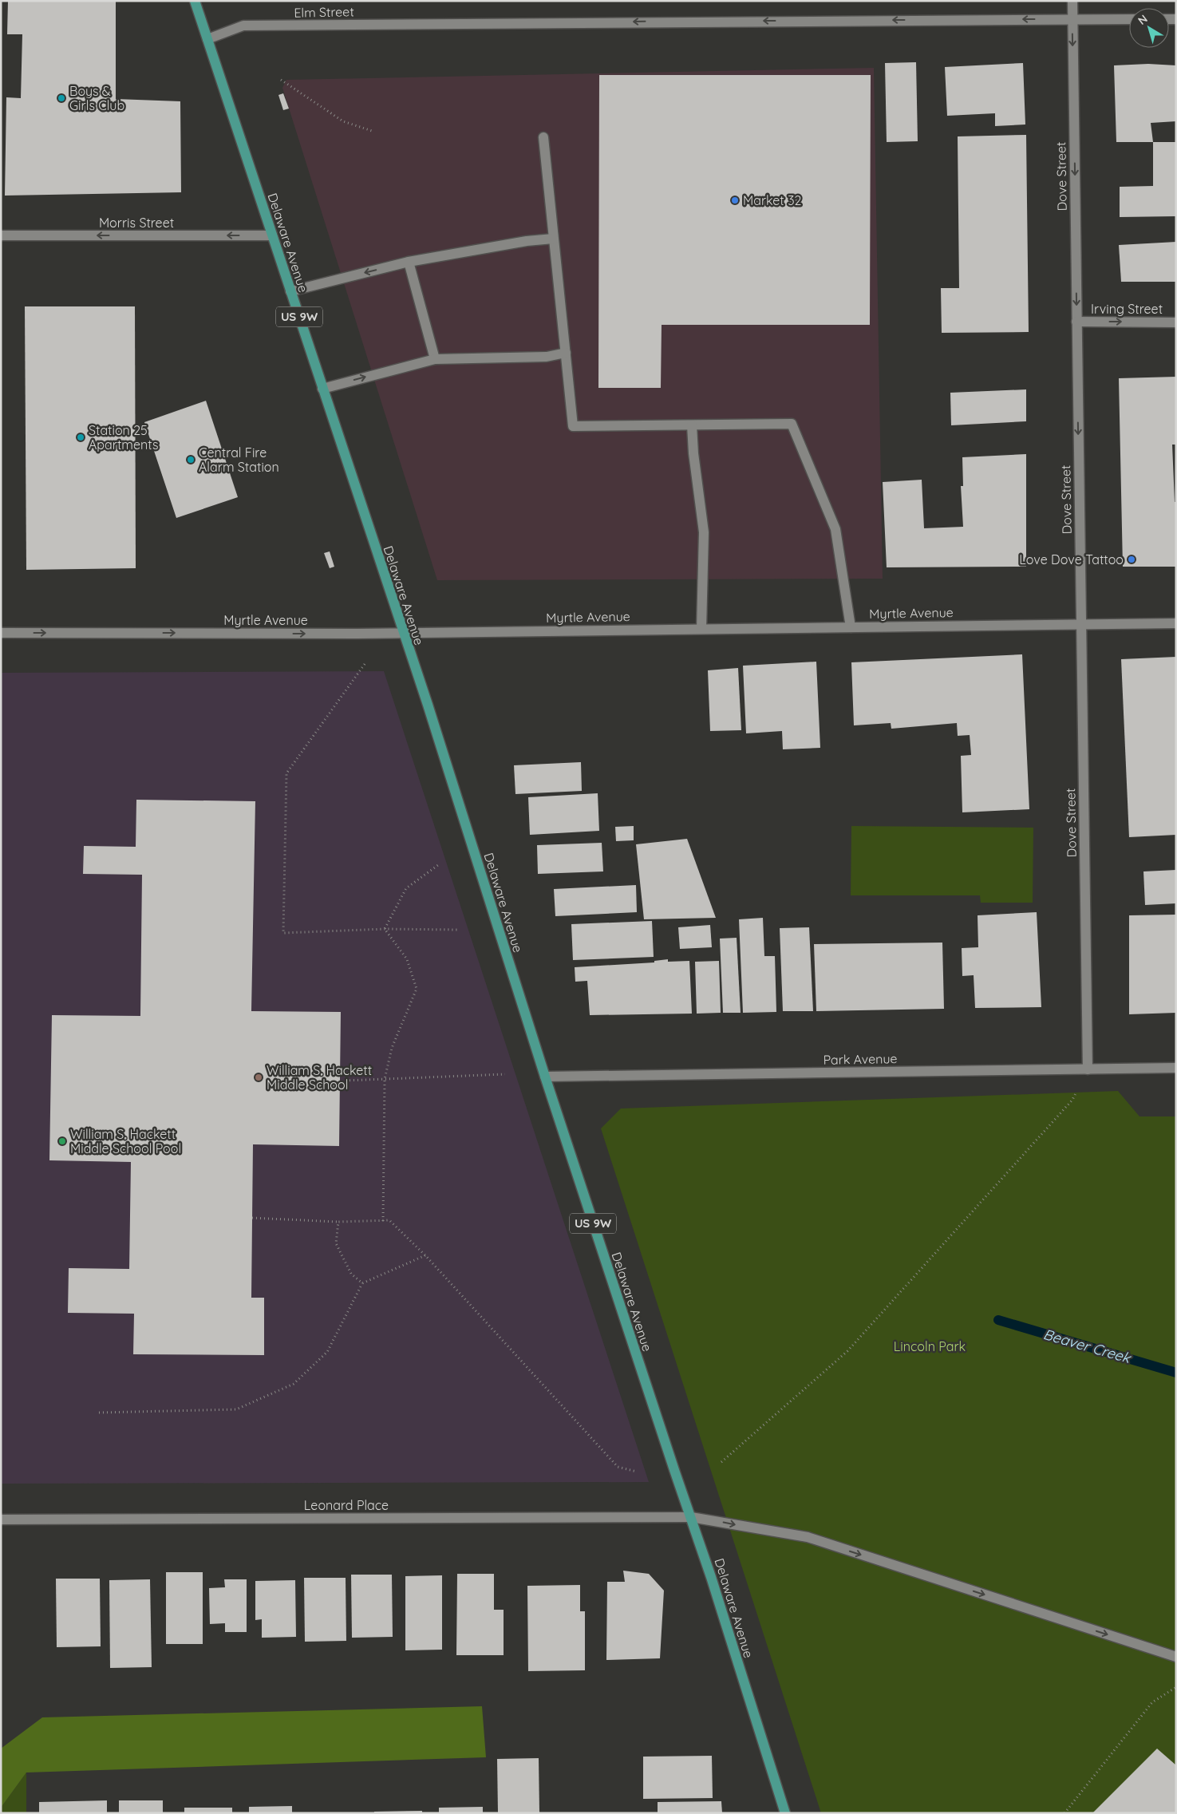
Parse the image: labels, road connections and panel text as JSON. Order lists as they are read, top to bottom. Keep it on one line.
{"streets":{"main road":["Delaware Avenue","US 9W"],"street":["Elm Street","Dove Street","Morris Street","Irving Street","Myrtle Avenue","Park Avenue","Leonard Place"]},"crossings":[["Elm Street","Dove Street"],["Elm Street","Delaware Avenue"],["Dove Street","Irving Street"],["Dove Street","Myrtle Avenue"],["Dove Street","Park Avenue"],["Morris Street","Delaware Avenue"],["Delaware Avenue","Myrtle Avenue"],["Delaware Avenue","Park Avenue"],["Delaware Avenue","Leonard Place"]],"one_way":["Elm Street","Dove Street","Morris Street","Irving Street","Leonard Place"],"water":["Beaver Creek"],"parks":["Lincoln Park"],"places":["Boys & Girls Club","Market 32","Station 25 Apartments","Central Fire Alarm Station","Love Dove Tattoo","William S. Hackett Middle School","William S. Hackett Middle School Pool"],"north":"top left"}
